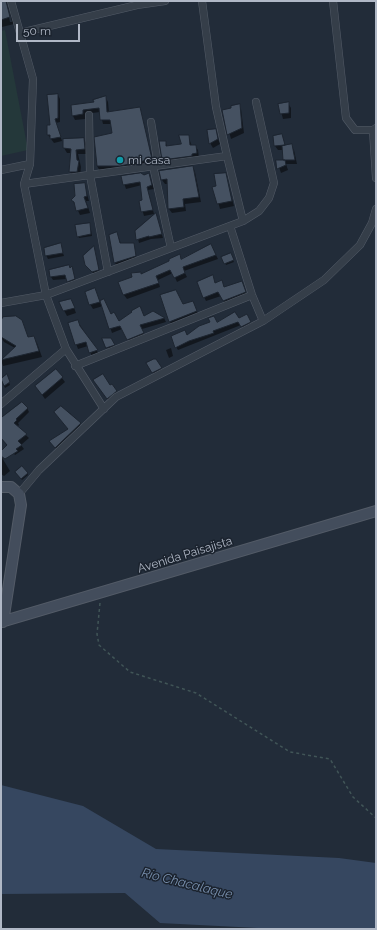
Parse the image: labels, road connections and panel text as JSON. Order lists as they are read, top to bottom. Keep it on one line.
{"streets":{"main road":["Avenida Paisajista"]},"water":["Río Chacalaque"],"places":["mi casa"],"scale_bar":"50 m"}
